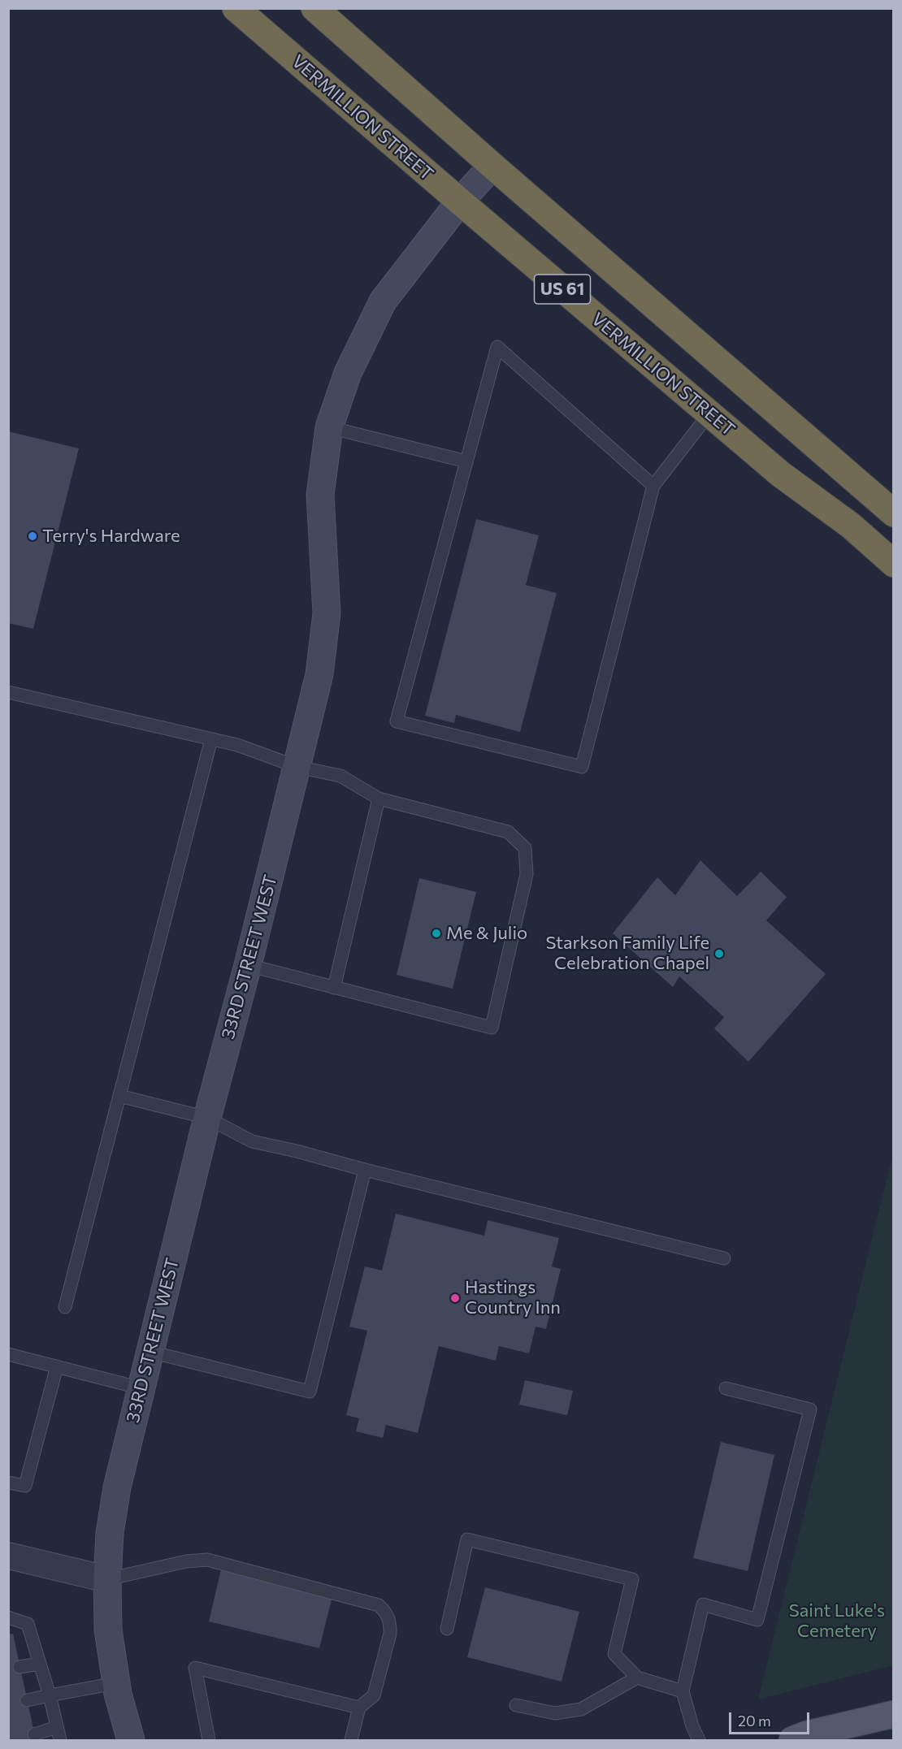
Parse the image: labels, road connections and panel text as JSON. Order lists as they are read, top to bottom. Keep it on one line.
{"streets":{"highway":["VERMILLION STREET","US 61"],"street":["33RD STREET WEST"]},"crossings":[["VERMILLION STREET","33RD STREET WEST"],["US 61","33RD STREET WEST"]],"parks":["Saint Luke's Cemetery"],"places":["Terry's Hardware","Me & Julio","Starkson Family Life Celebration Chapel","Hastings Country Inn"],"scale_bar":"20 m"}
